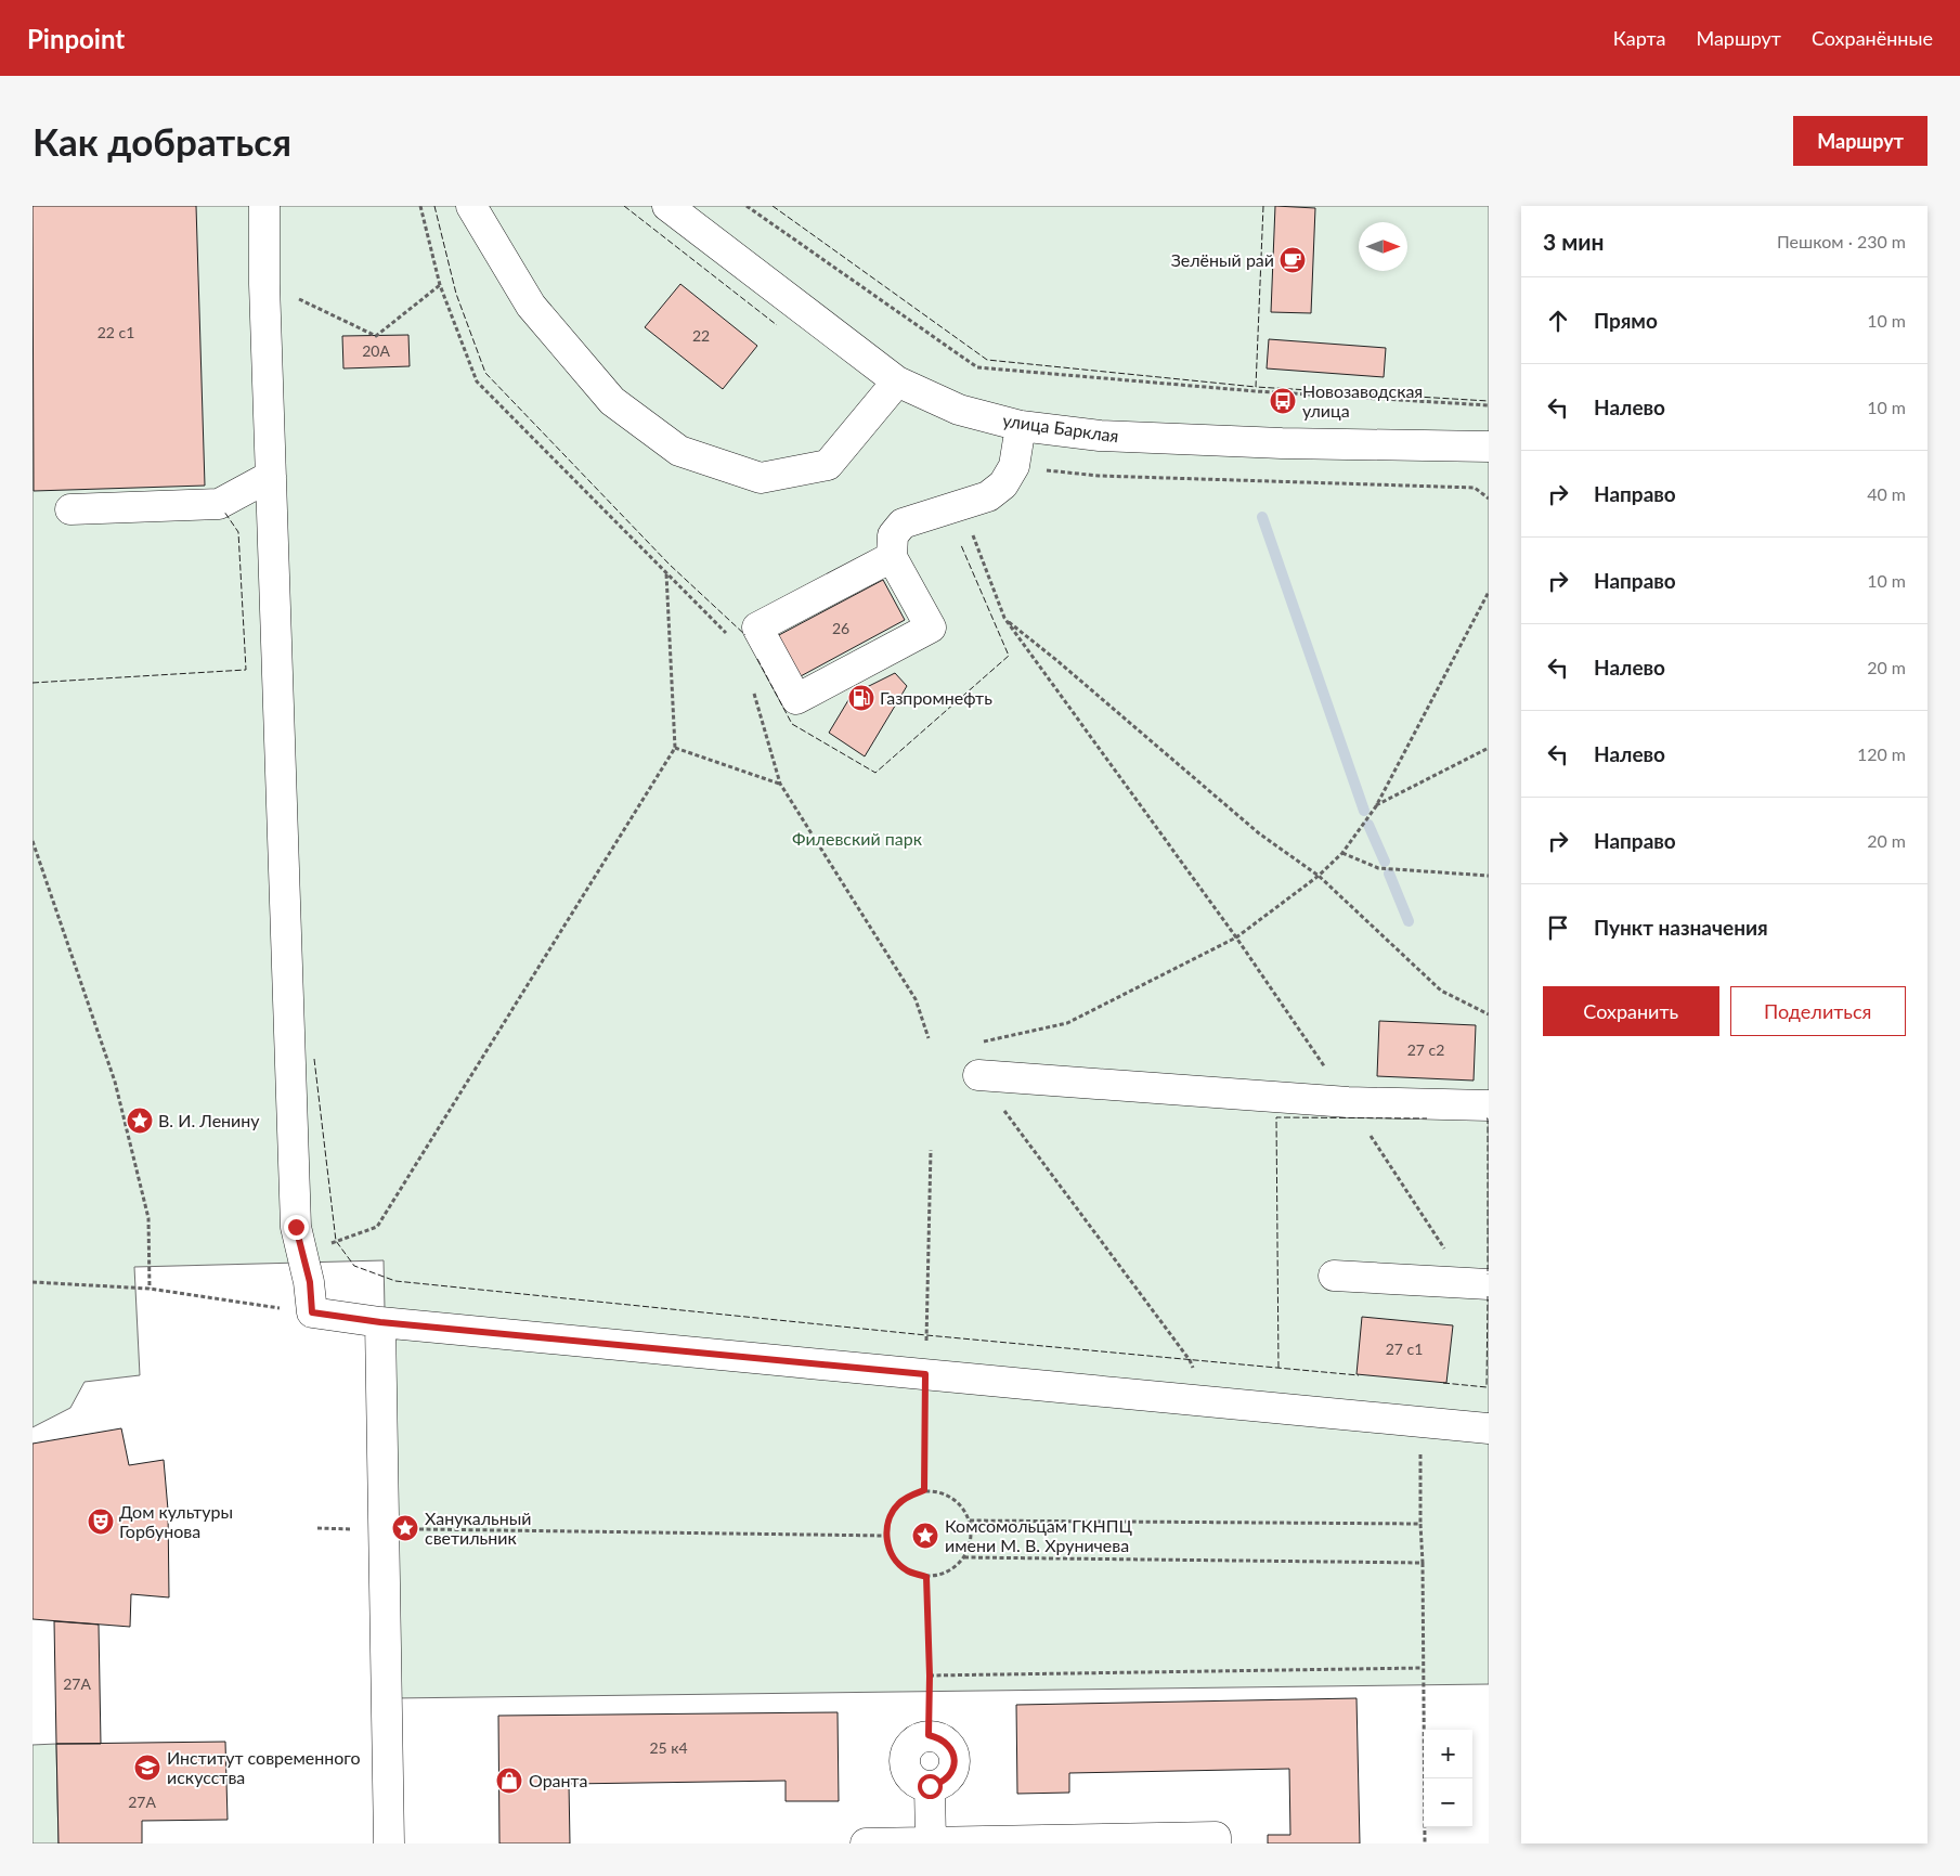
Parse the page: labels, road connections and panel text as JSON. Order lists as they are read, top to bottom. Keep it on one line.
{"streets":{"street":["улица Барклая"]},"parks":["Филевский парк"],"places":{"cafe":["Зелёный рай"],"bus stop":["Новозаводская улица"],"fuel station":["Газпромнефть"],"place":["В. И. Ленину","Ханукальный светильник","Комсомольцам ГКНПЦ имени М. В. Хруничева"],"theatre":["Дом культуры Горбунова"],"school or university":["Институт современного искусства"],"shop":["Оранта"]},"house_numbers":["22 с1","22","20А","26","27 с2","27 с1","27А","25 к4","27А"],"north":"right","page":{"header":"Pinpoint","nav":["Карта","Маршрут","Сохранённые"],"buttons":["Маршрут",["Сохранить","Поделиться"]],"title":"Как добраться","heading":["3 мин","Пешком · 230 m"],"list":[["Прямо","10 m"],["Налево","10 m"],["Направо","40 m"],["Направо","10 m"],["Налево","20 m"],["Налево","120 m"],["Направо","20 m"],"Пункт назначения"],"map_buttons":["+","−"]}}
